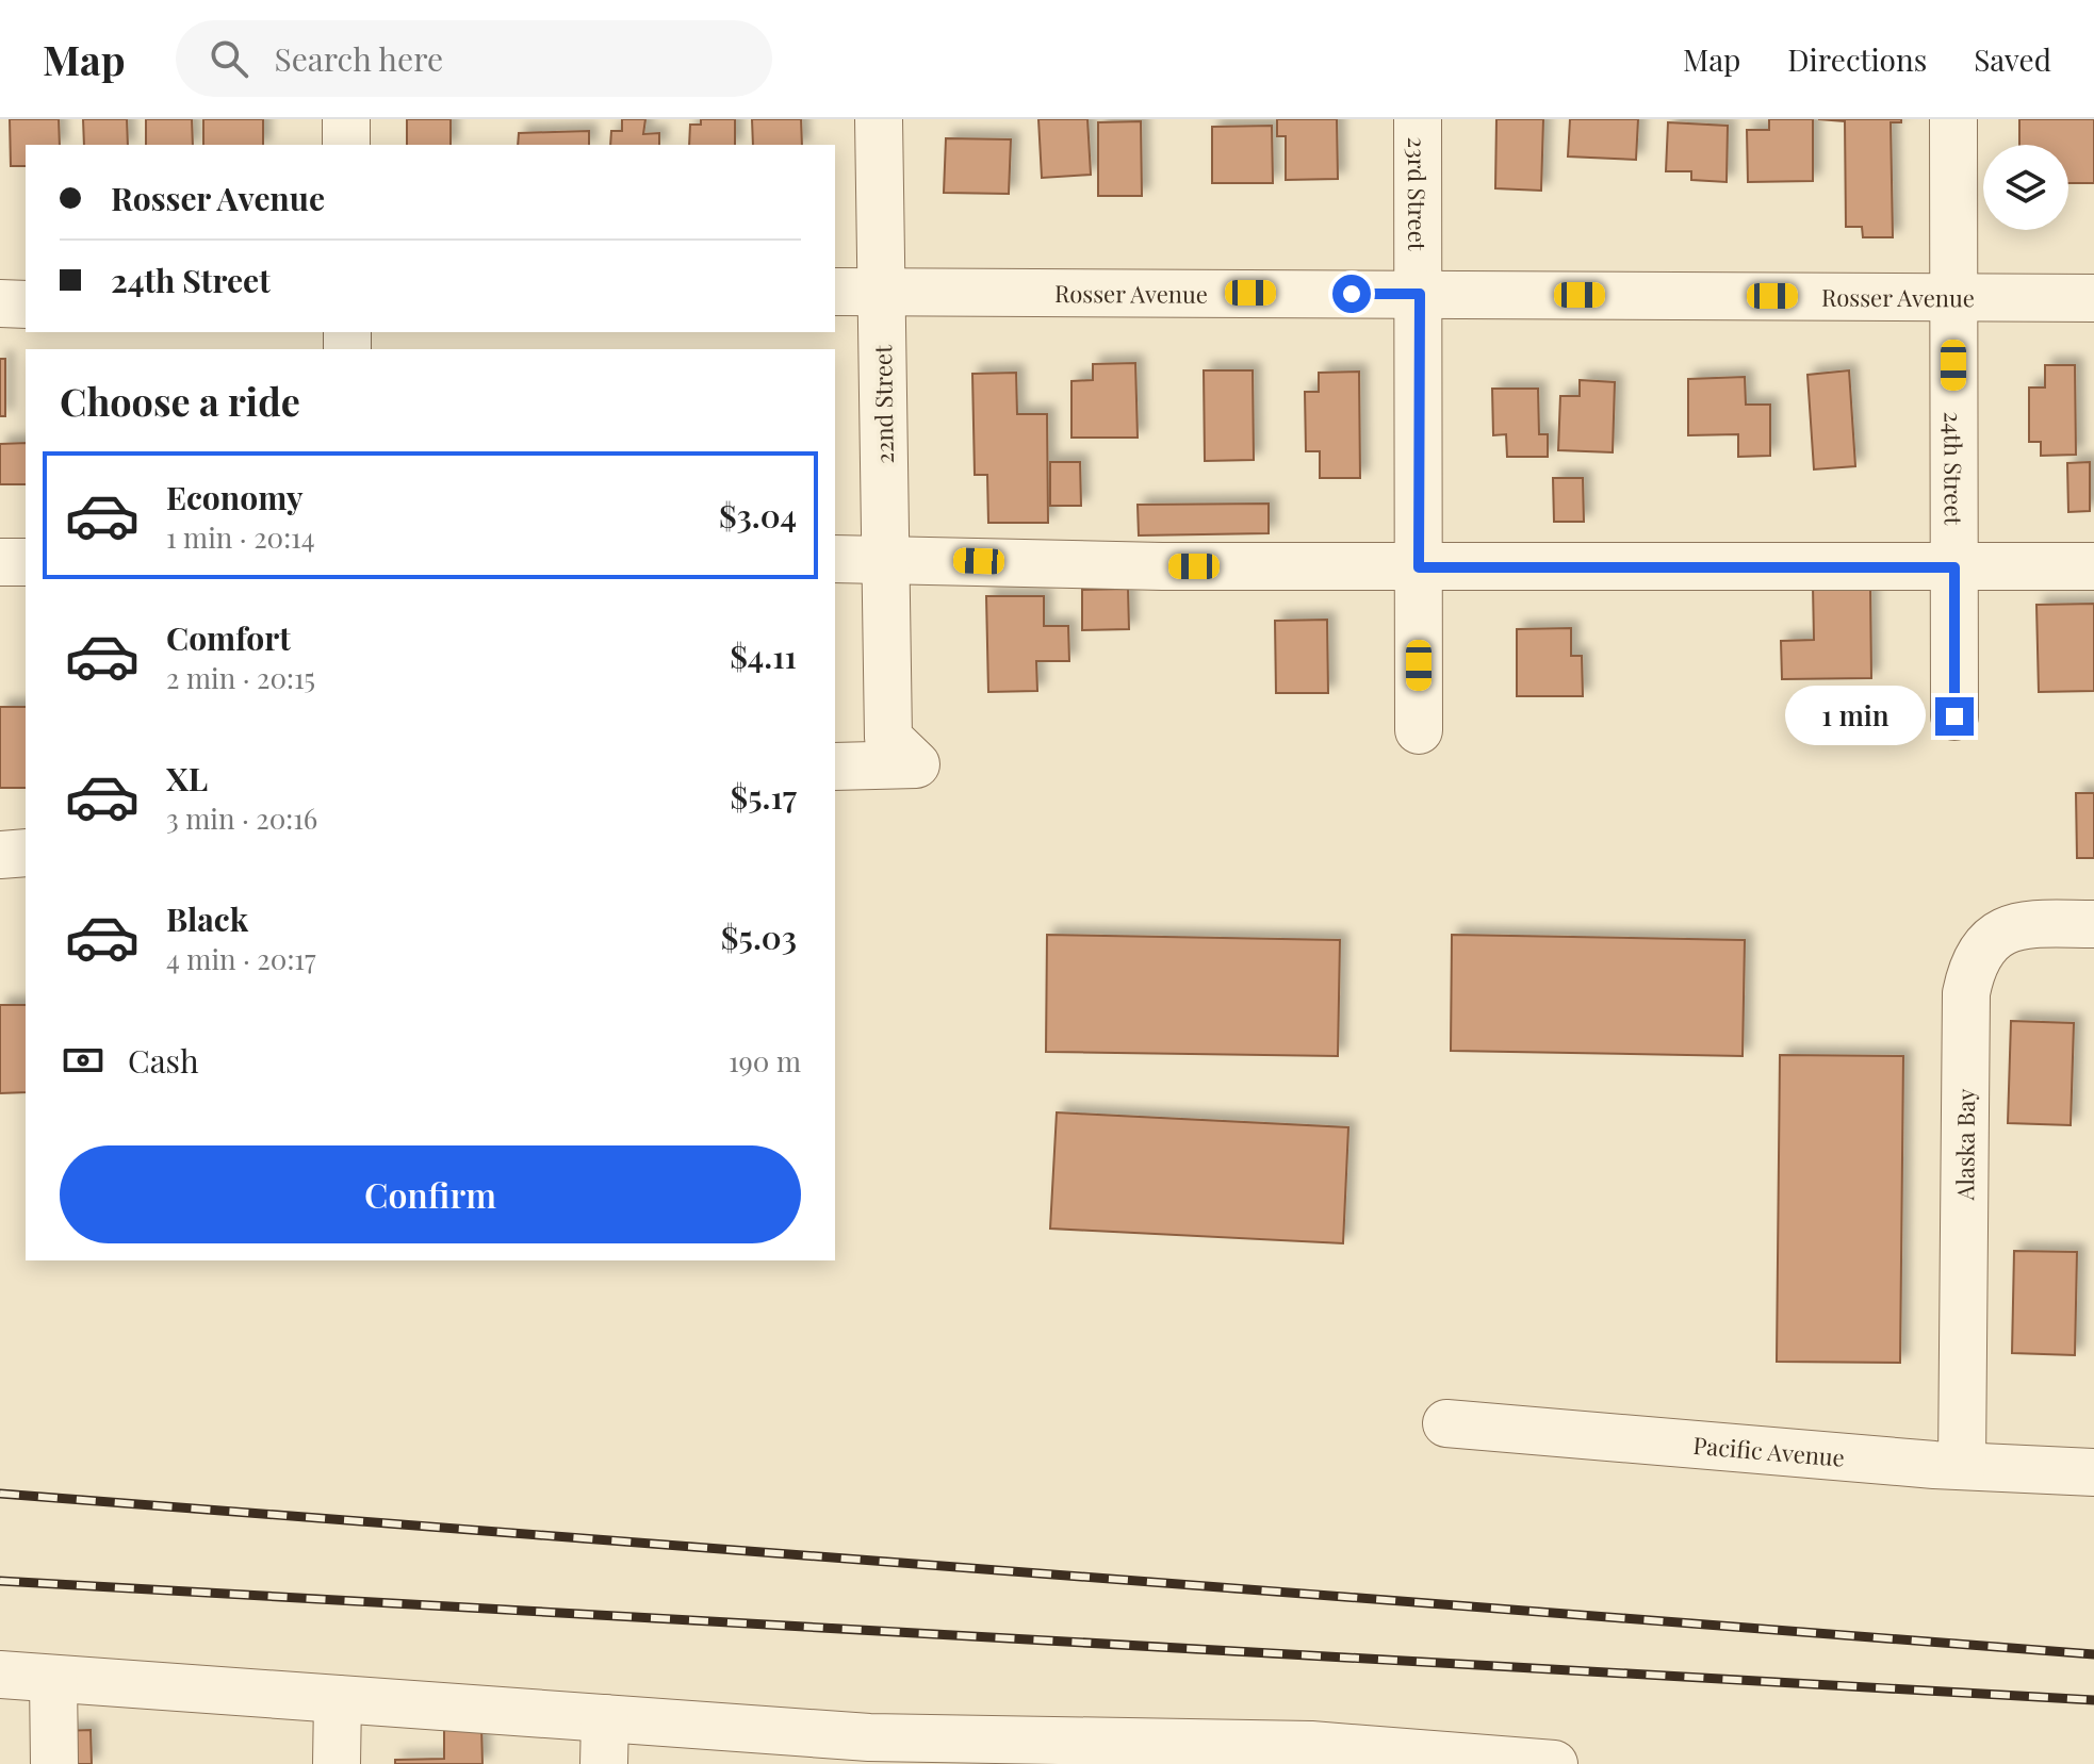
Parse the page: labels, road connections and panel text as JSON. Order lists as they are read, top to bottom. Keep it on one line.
{"streets":{"street":["23rd Street","Rosser Avenue","22nd Street","24th Street","Alaska Bay","Pacific Avenue"]},"crossings":[["23rd Street","Rosser Avenue"],["Rosser Avenue","22nd Street"],["Rosser Avenue","24th Street"],["Alaska Bay","Pacific Avenue"]],"page":{"header":"Map","search":"Search here","nav":["Map","Directions","Saved"],"banner":["Rosser Avenue","24th Street"],"heading":"Choose a ride","list":[{"name":"Economy","note":"1 min · 20:14","value":"$3.04"},{"name":"Comfort","note":"2 min · 20:15","value":"$4.11"},{"name":"XL","note":"3 min · 20:16","value":"$5.17"},{"name":"Black","note":"4 min · 20:17","value":"$5.03"}],"bubble":"1 min","pay":["Cash","190 m"],"buttons":"Confirm"}}
